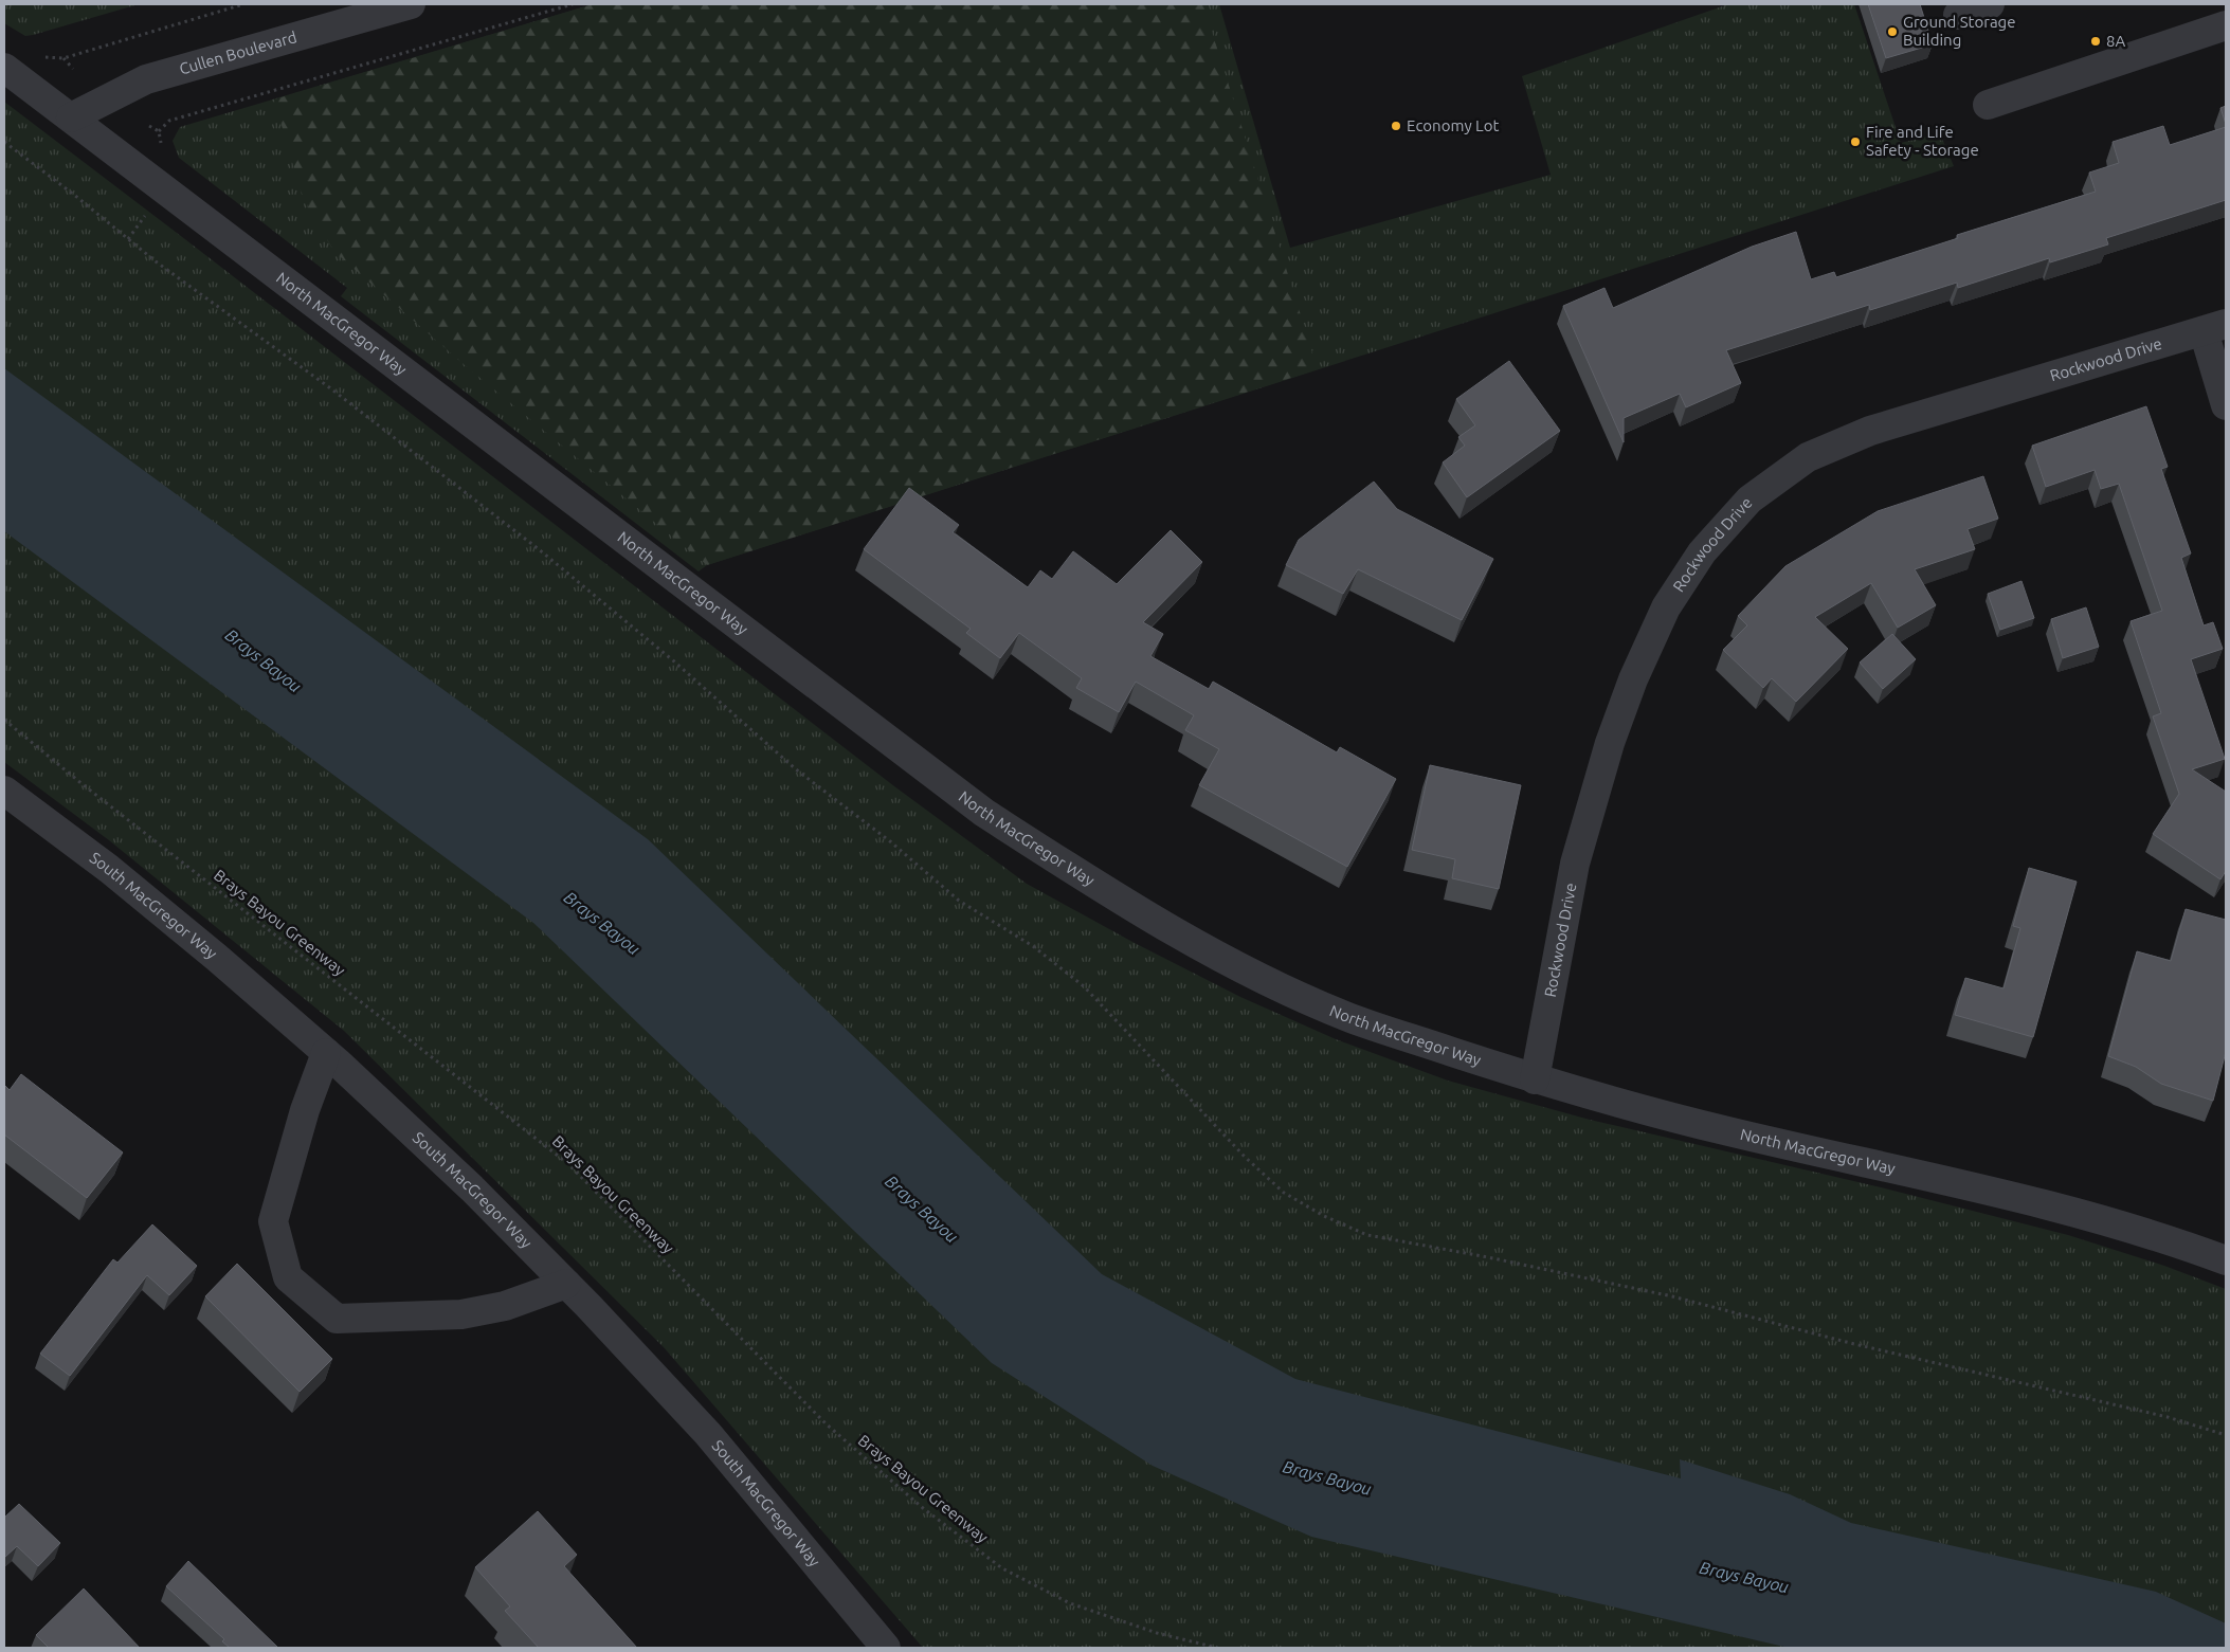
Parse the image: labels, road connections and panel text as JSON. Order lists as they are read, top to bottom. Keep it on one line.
{"streets":{"street":["Cullen Boulevard","North MacGregor Way","Rockwood Drive","South MacGregor Way"],"path":["Brays Bayou Greenway"]},"crossings":[["Cullen Boulevard","North MacGregor Way"],["North MacGregor Way","Rockwood Drive"]],"water":["Brays Bayou"],"places":["Ground Storage Building","8A","Economy Lot","Fire and Life Safety - Storage"]}
